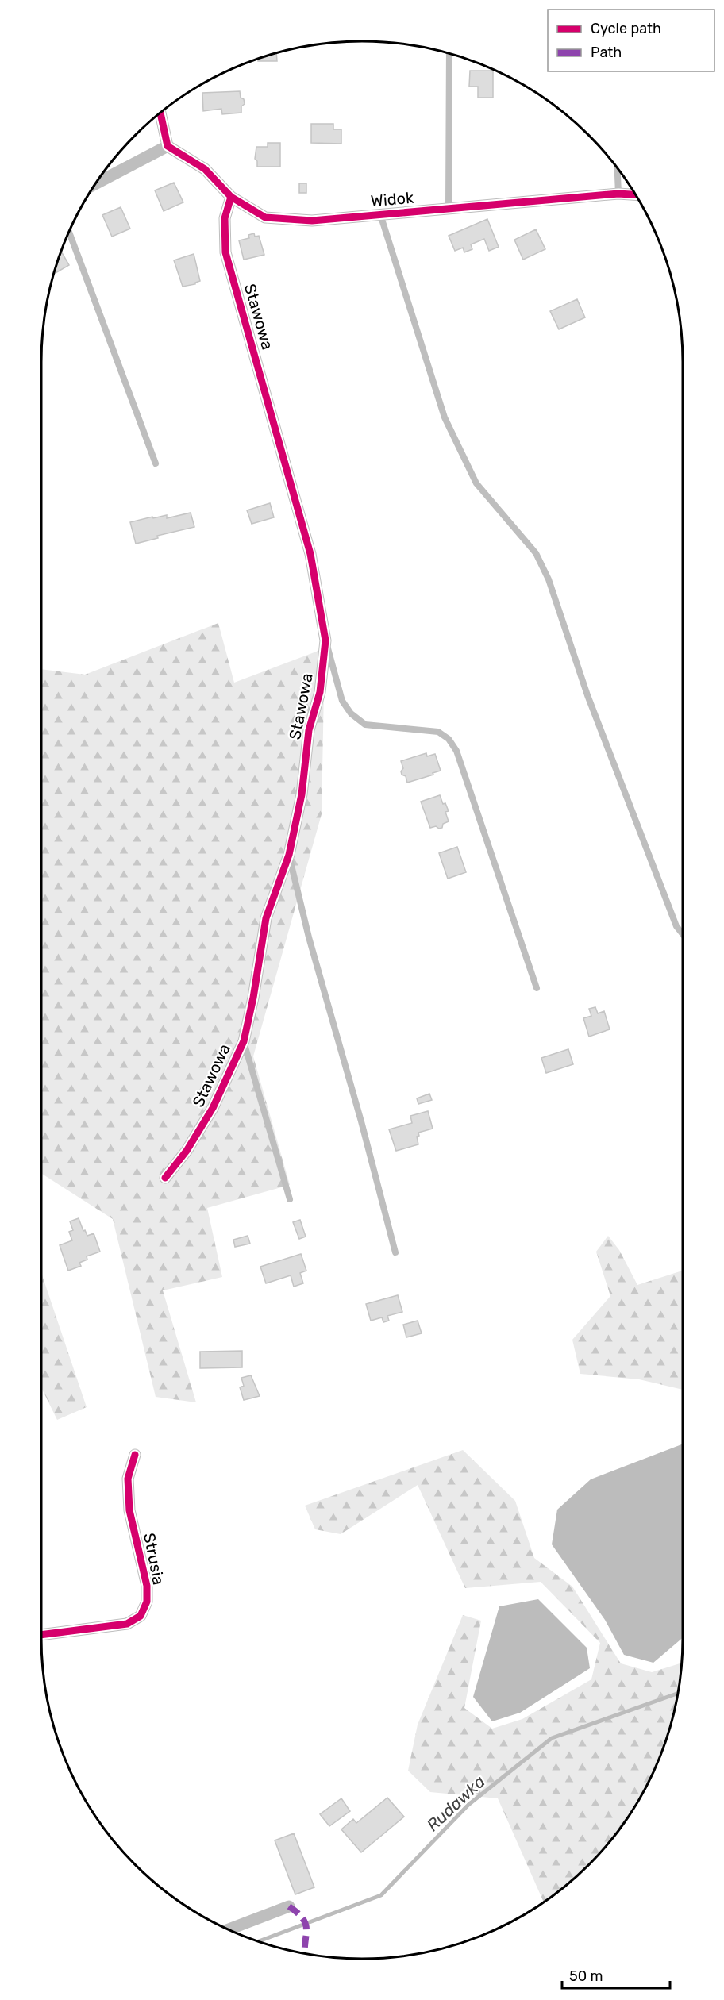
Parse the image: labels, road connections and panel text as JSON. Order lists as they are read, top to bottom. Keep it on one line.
{"streets":{"street":["Widok","Stawowa","Strusia"]},"crossings":[["Widok","Stawowa"]],"water":["Rudawka"],"legend":["Cycle path","Path"],"scale_bar":"50 m"}
